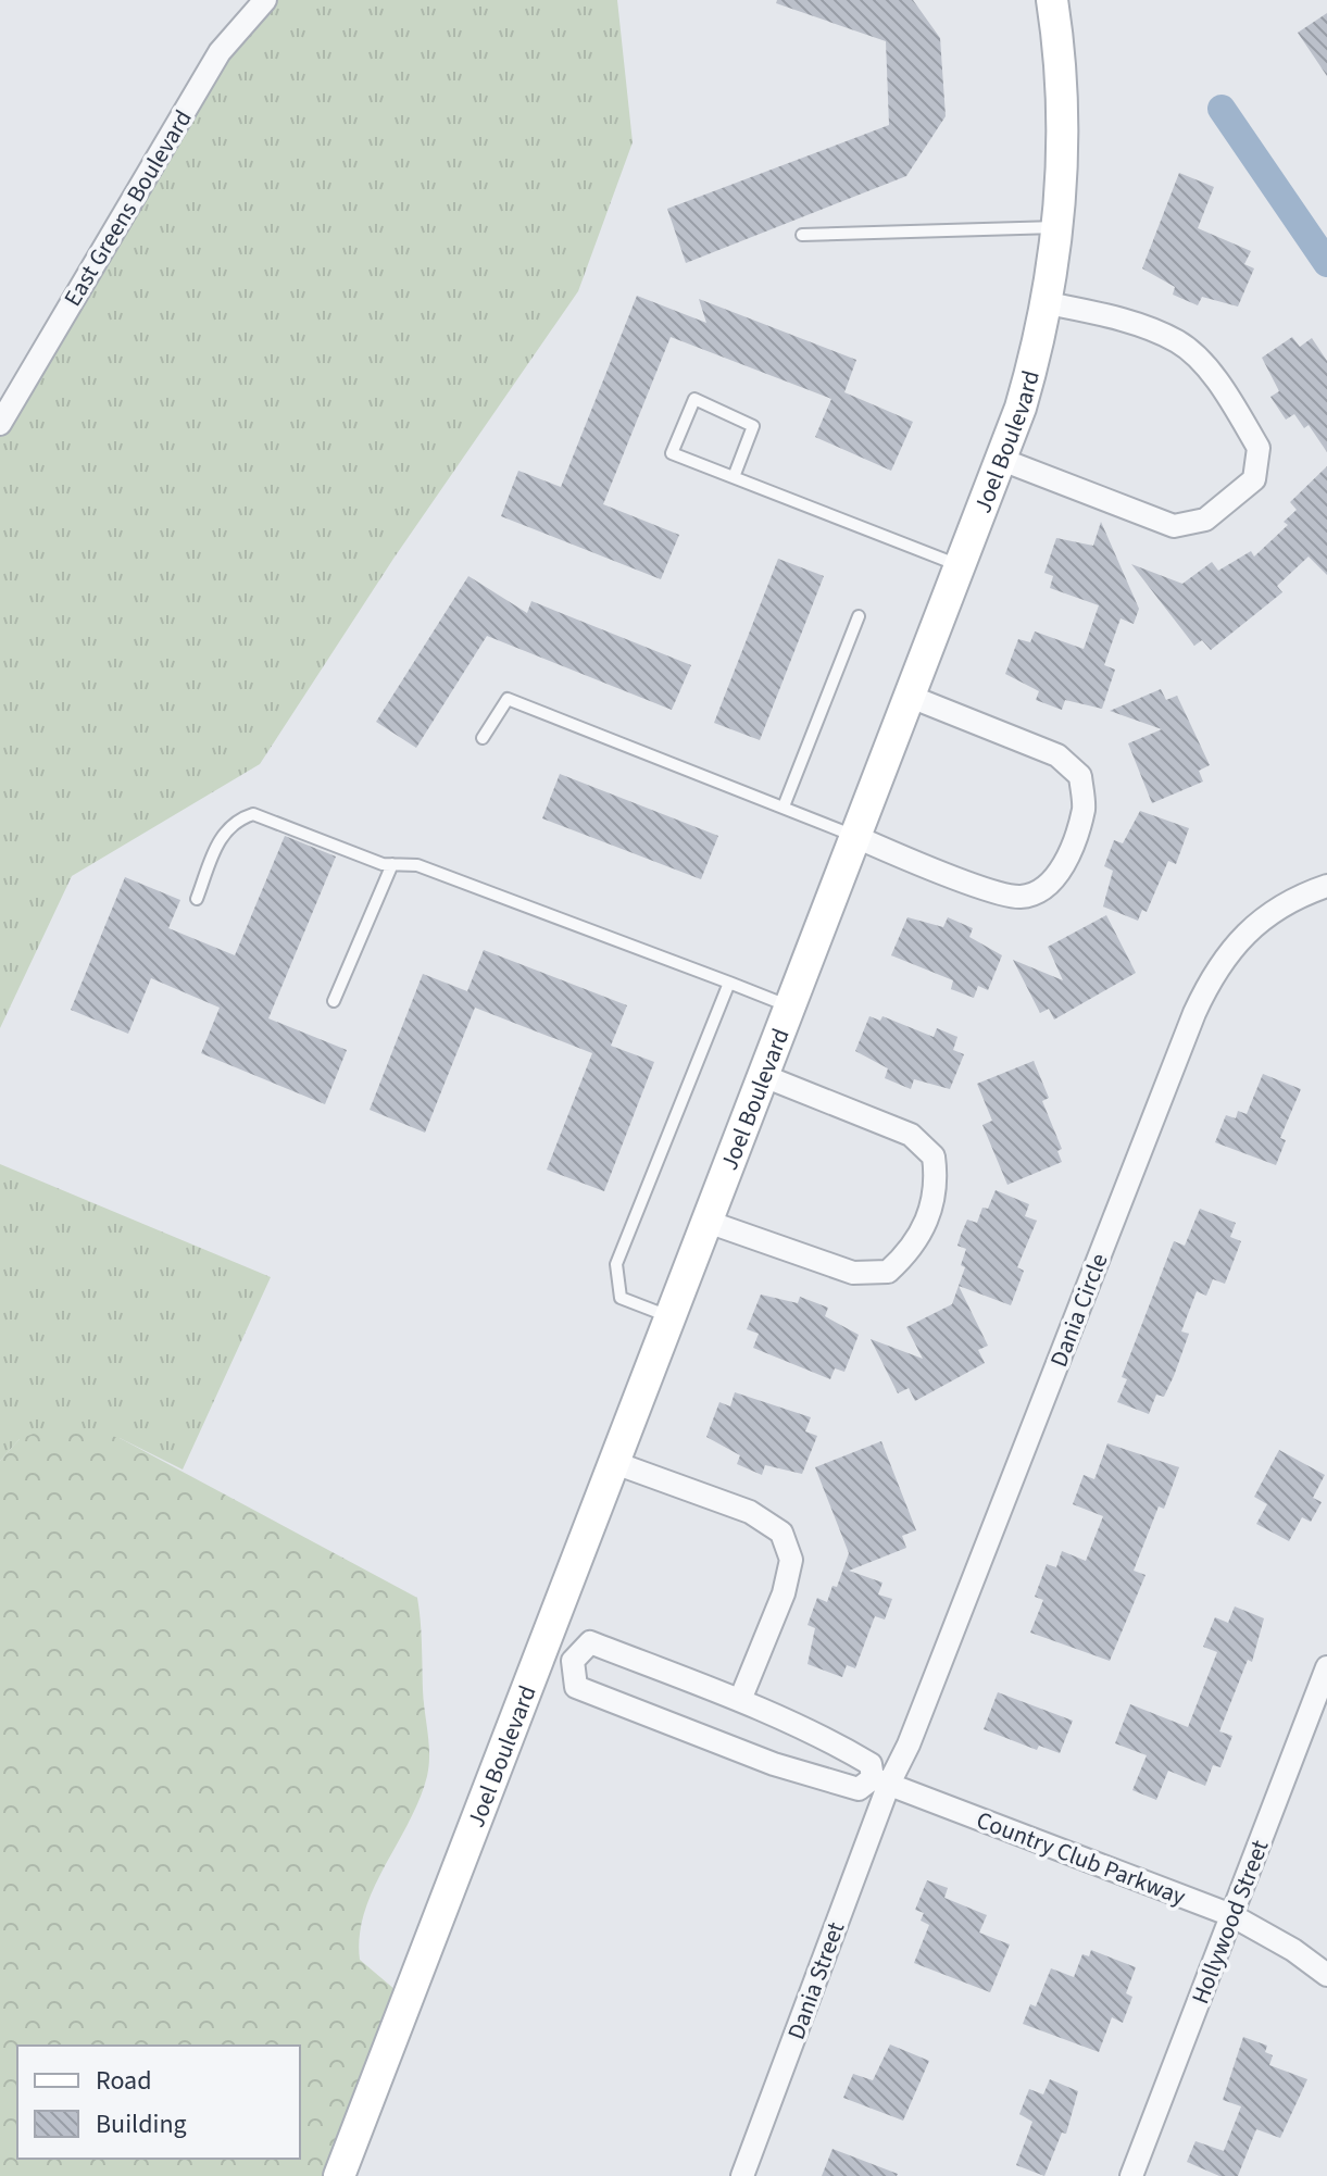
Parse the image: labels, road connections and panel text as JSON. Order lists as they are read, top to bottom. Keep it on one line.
{"streets":{"main road":["Joel Boulevard"],"street":["East Greens Boulevard","Dania Circle","Country Club Parkway","Hollywood Street","Dania Street"]},"crossings":[["Dania Circle","Country Club Parkway"],["Dania Circle","Dania Street"],["Country Club Parkway","Hollywood Street"],["Country Club Parkway","Dania Street"]],"legend":["Road","Building"]}
